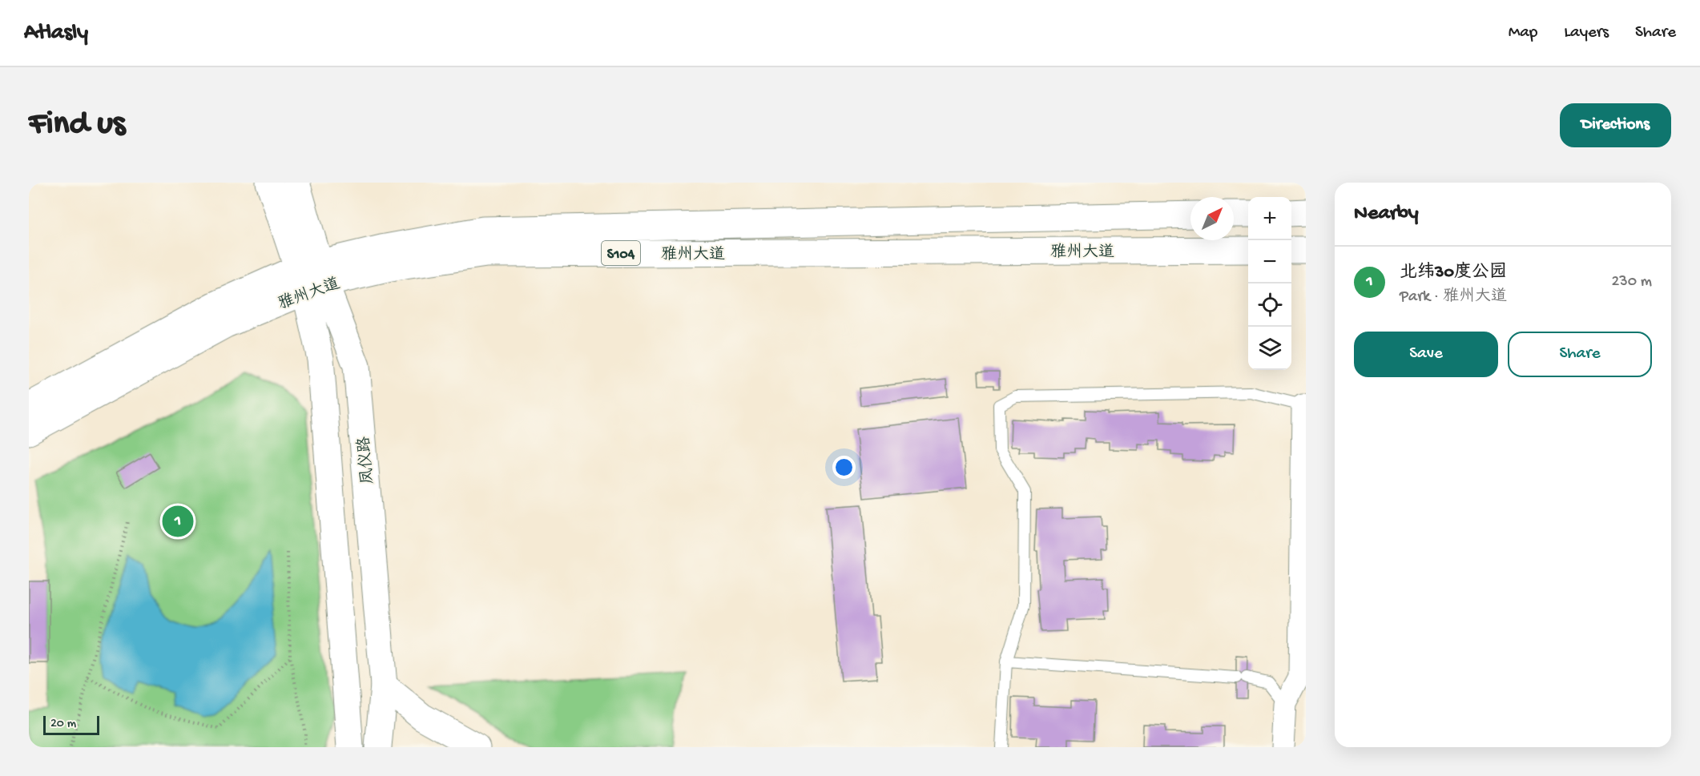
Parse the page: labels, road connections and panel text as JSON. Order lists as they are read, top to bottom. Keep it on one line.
{"streets":{"main road":["雅州大道","S104","凤仪路"]},"crossings":[["雅州大道","凤仪路"]],"scale_bar":"20 m","north":"top right","page":{"header":"Atlasly","nav":["Map","Layers","Share"],"buttons":["Directions",["Save","Share"]],"title":"Find us","heading":"Nearby","map_buttons":["+","−"],"list":[{"mark":"1","name":"北纬30度公园","note":"Park · 雅州大道","value":"230 m"}],"pins":"1","scale":"20 m"}}
